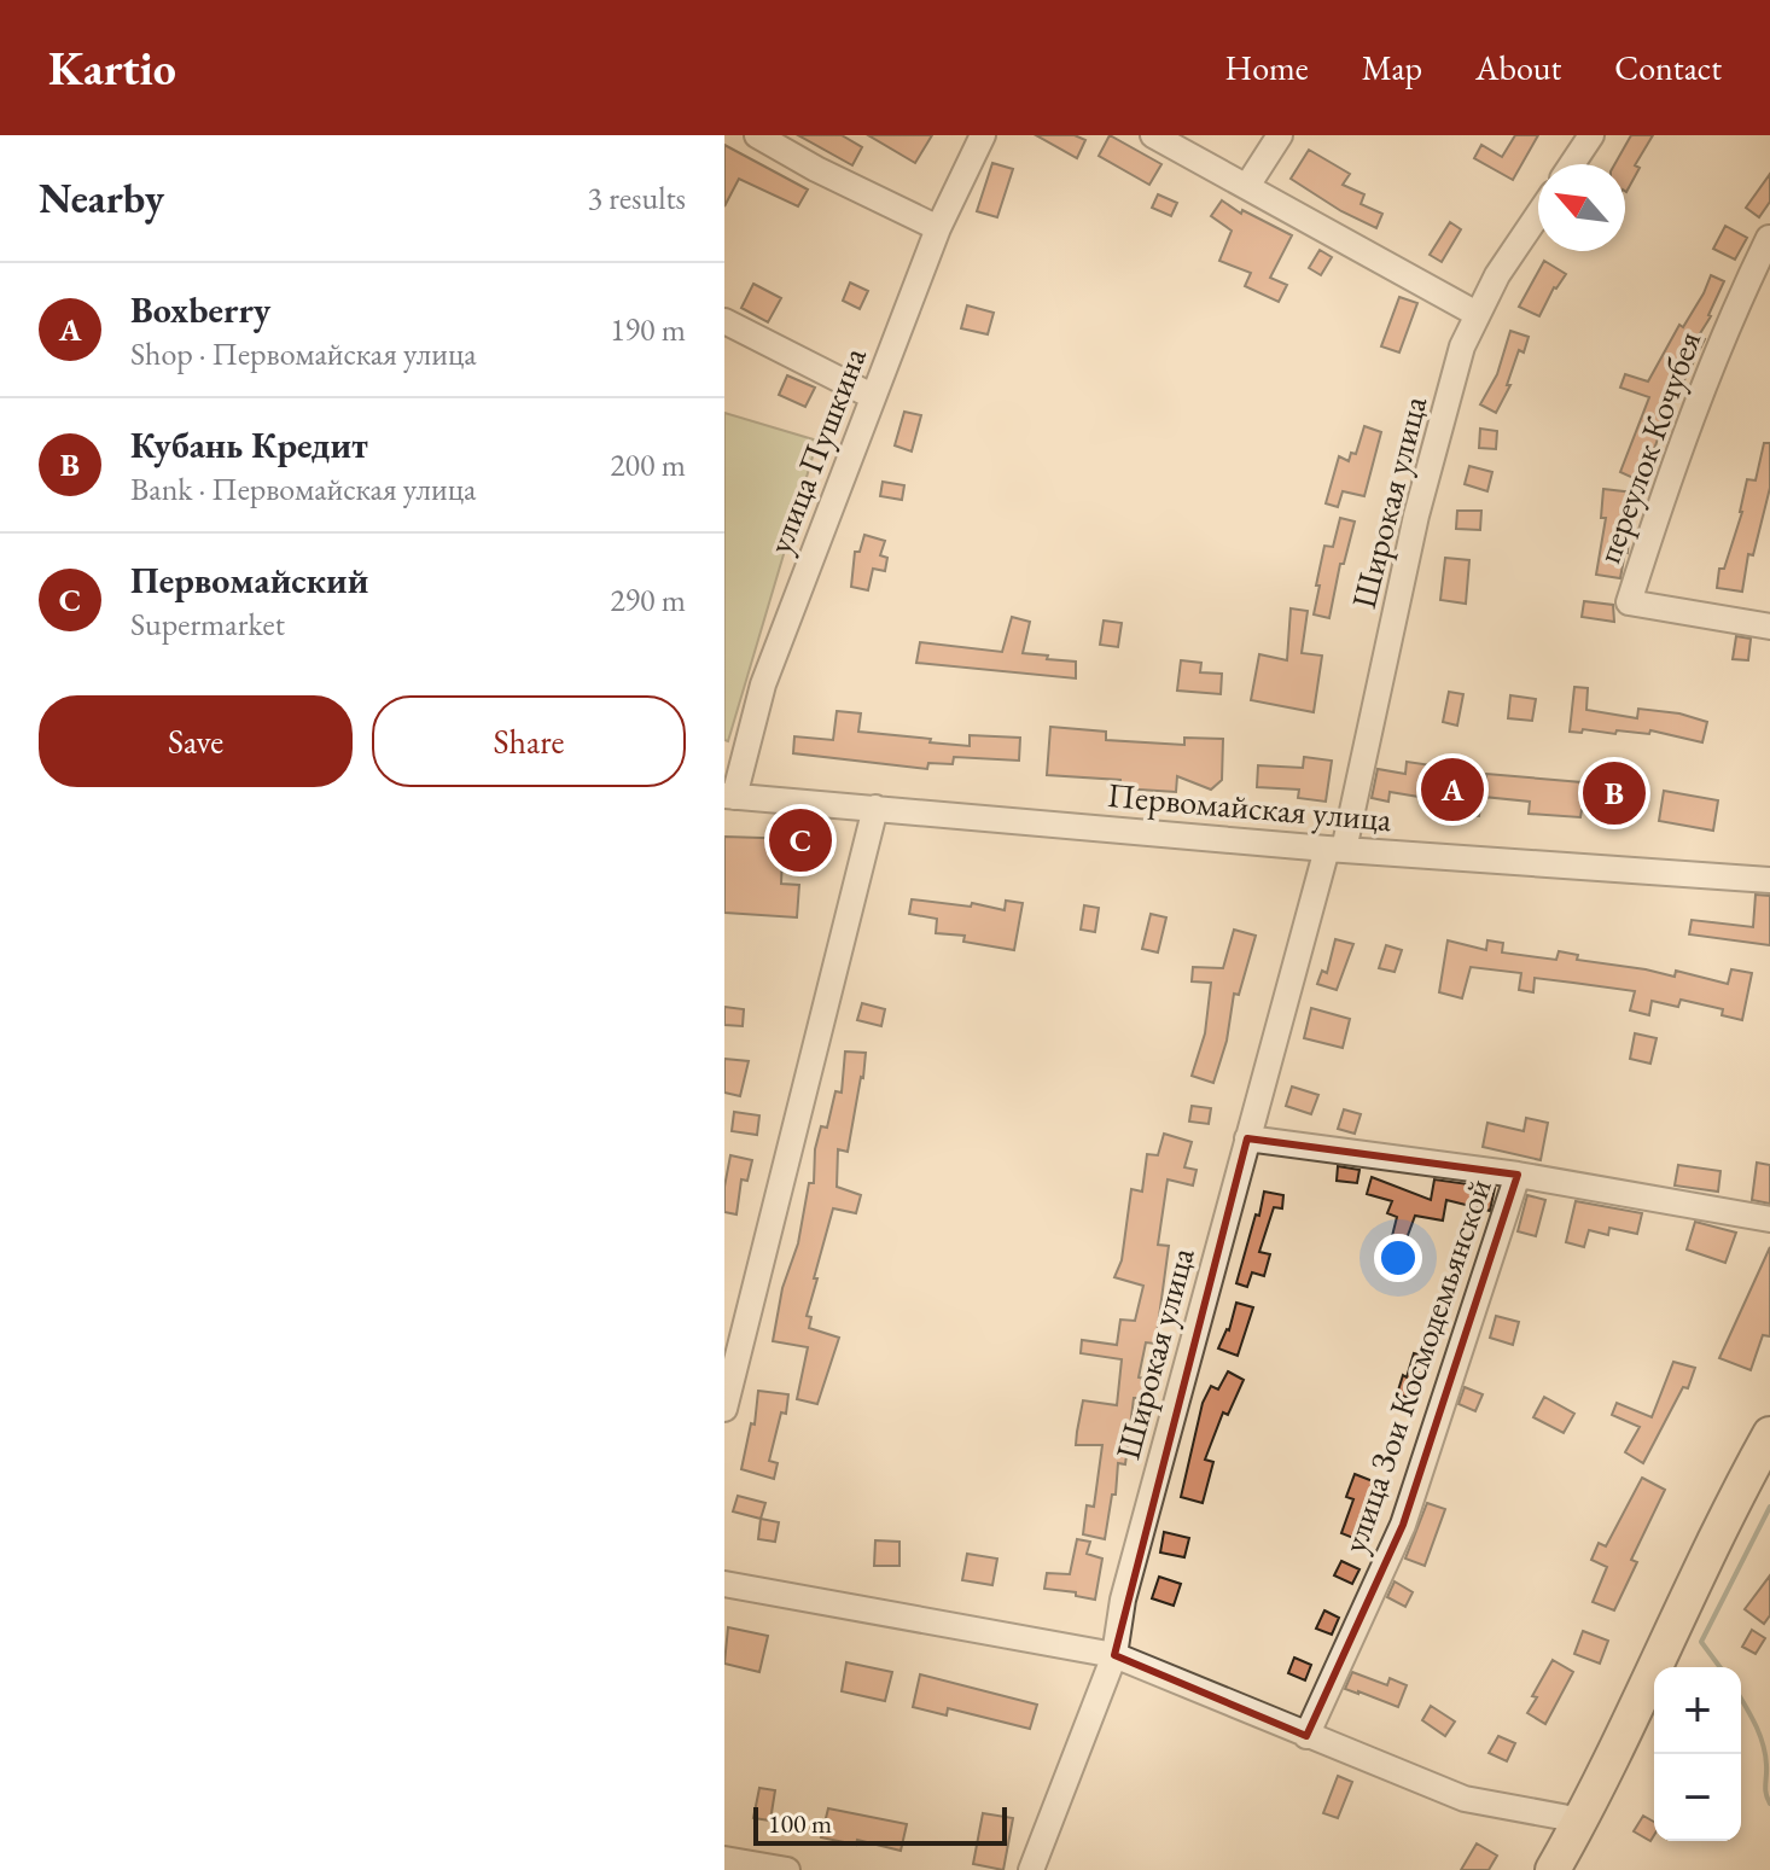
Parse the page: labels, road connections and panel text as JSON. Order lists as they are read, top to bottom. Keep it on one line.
{"streets":{"street":["переулок Кочубея","улица Пушкина","Широкая улица","Первомайская улица","улица Зои Космодемьянской"]},"crossings":[["улица Пушкина","Первомайская улица"],["Широкая улица","Первомайская улица"]],"scale_bar":"100 m","north":"top left","page":{"header":"Kartio","nav":["Home","Map","About","Contact"],"heading":["Nearby","3 results"],"list":[{"mark":"A","name":"Boxberry","note":"Shop · Первомайская улица","value":"190 m"},{"mark":"B","name":"Кубань Кредит","note":"Bank · Первомайская улица","value":"200 m"},{"mark":"C","name":"Первомайский","note":"Supermarket","value":"290 m"}],"buttons":["Save","Share"],"pins":["A","B","C"],"map_buttons":["+","−"],"scale":"100 m"}}
